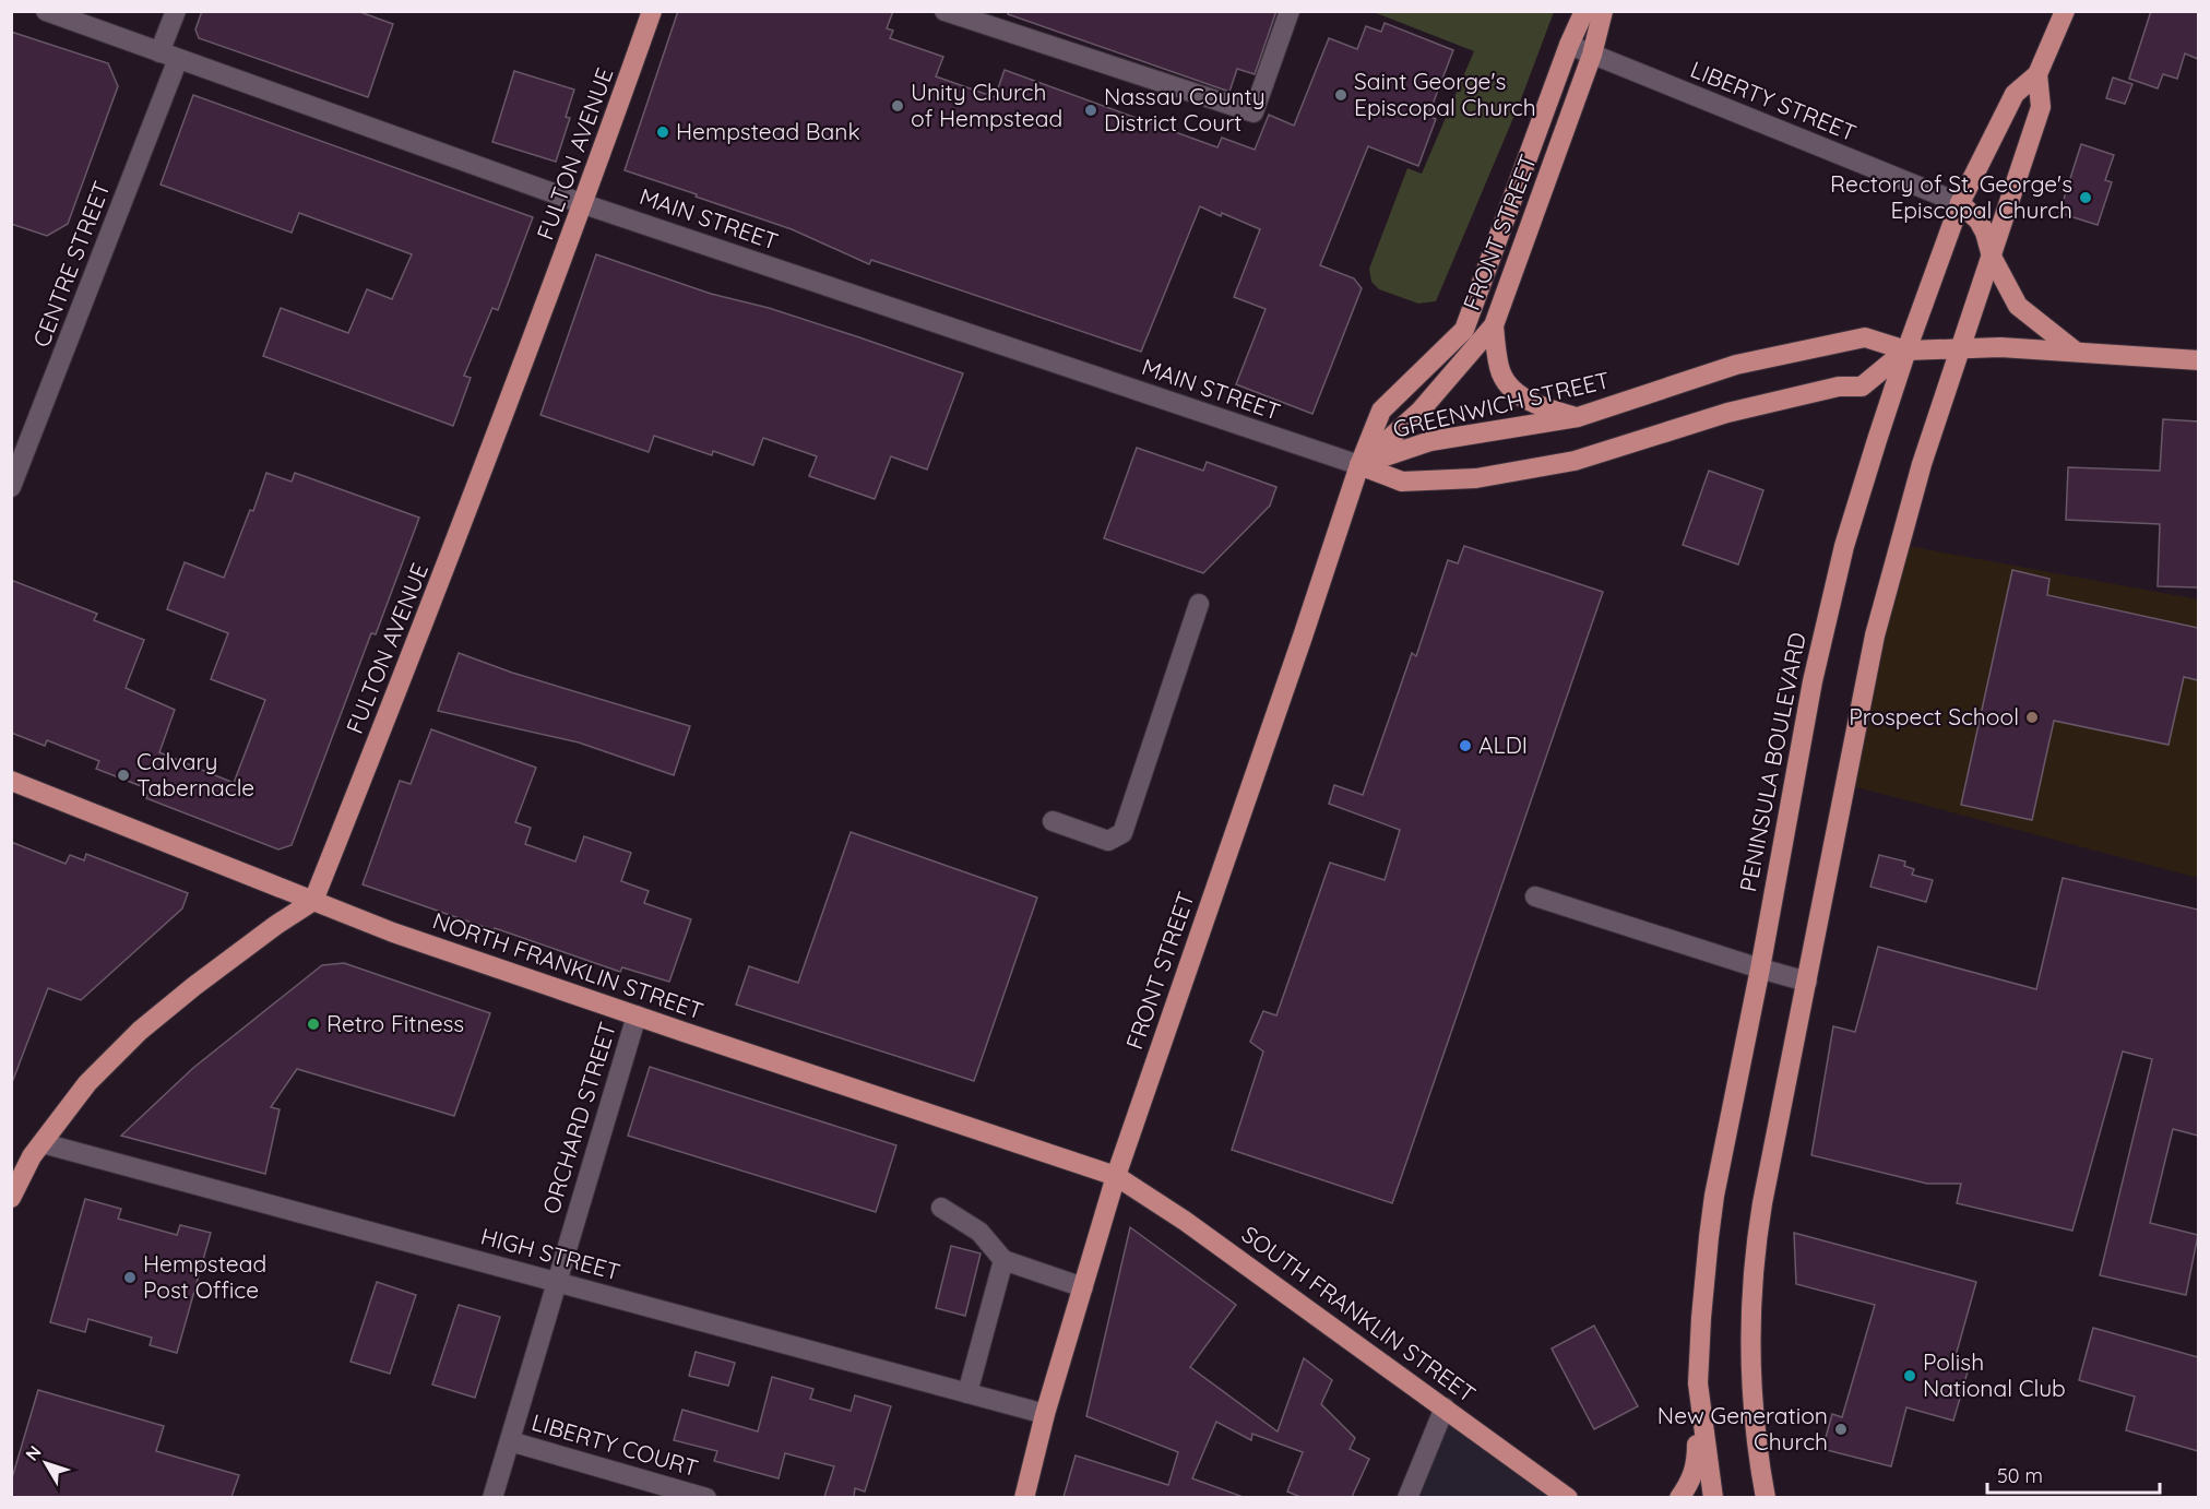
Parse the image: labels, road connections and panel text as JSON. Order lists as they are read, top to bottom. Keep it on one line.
{"streets":{"main road":["FULTON AVENUE","FRONT STREET","GREENWICH STREET","PENINSULA BOULEVARD","NORTH FRANKLIN STREET","SOUTH FRANKLIN STREET"],"street":["LIBERTY STREET","MAIN STREET","CENTRE STREET","ORCHARD STREET","HIGH STREET","LIBERTY COURT"]},"crossings":[["LIBERTY STREET","FRONT STREET"],["LIBERTY STREET","PENINSULA BOULEVARD"],["FULTON AVENUE","MAIN STREET"],["FULTON AVENUE","NORTH FRANKLIN STREET"],["MAIN STREET","FRONT STREET"],["MAIN STREET","CENTRE STREET"],["MAIN STREET","GREENWICH STREET"],["FRONT STREET","GREENWICH STREET"],["FRONT STREET","NORTH FRANKLIN STREET"],["FRONT STREET","HIGH STREET"],["FRONT STREET","SOUTH FRANKLIN STREET"],["GREENWICH STREET","PENINSULA BOULEVARD"],["NORTH FRANKLIN STREET","ORCHARD STREET"],["NORTH FRANKLIN STREET","SOUTH FRANKLIN STREET"],["ORCHARD STREET","HIGH STREET"],["ORCHARD STREET","LIBERTY COURT"]],"places":["Saint George's Episcopal Church","Unity Church of Hempstead","Nassau County District Court","Hempstead Bank","Rectory of St. George's Episcopal Church","Prospect School","ALDI","Calvary Tabernacle","Retro Fitness","Hempstead Post Office","Polish National Club","New Generation Church"],"scale_bar":"50 m","north":"top left"}
